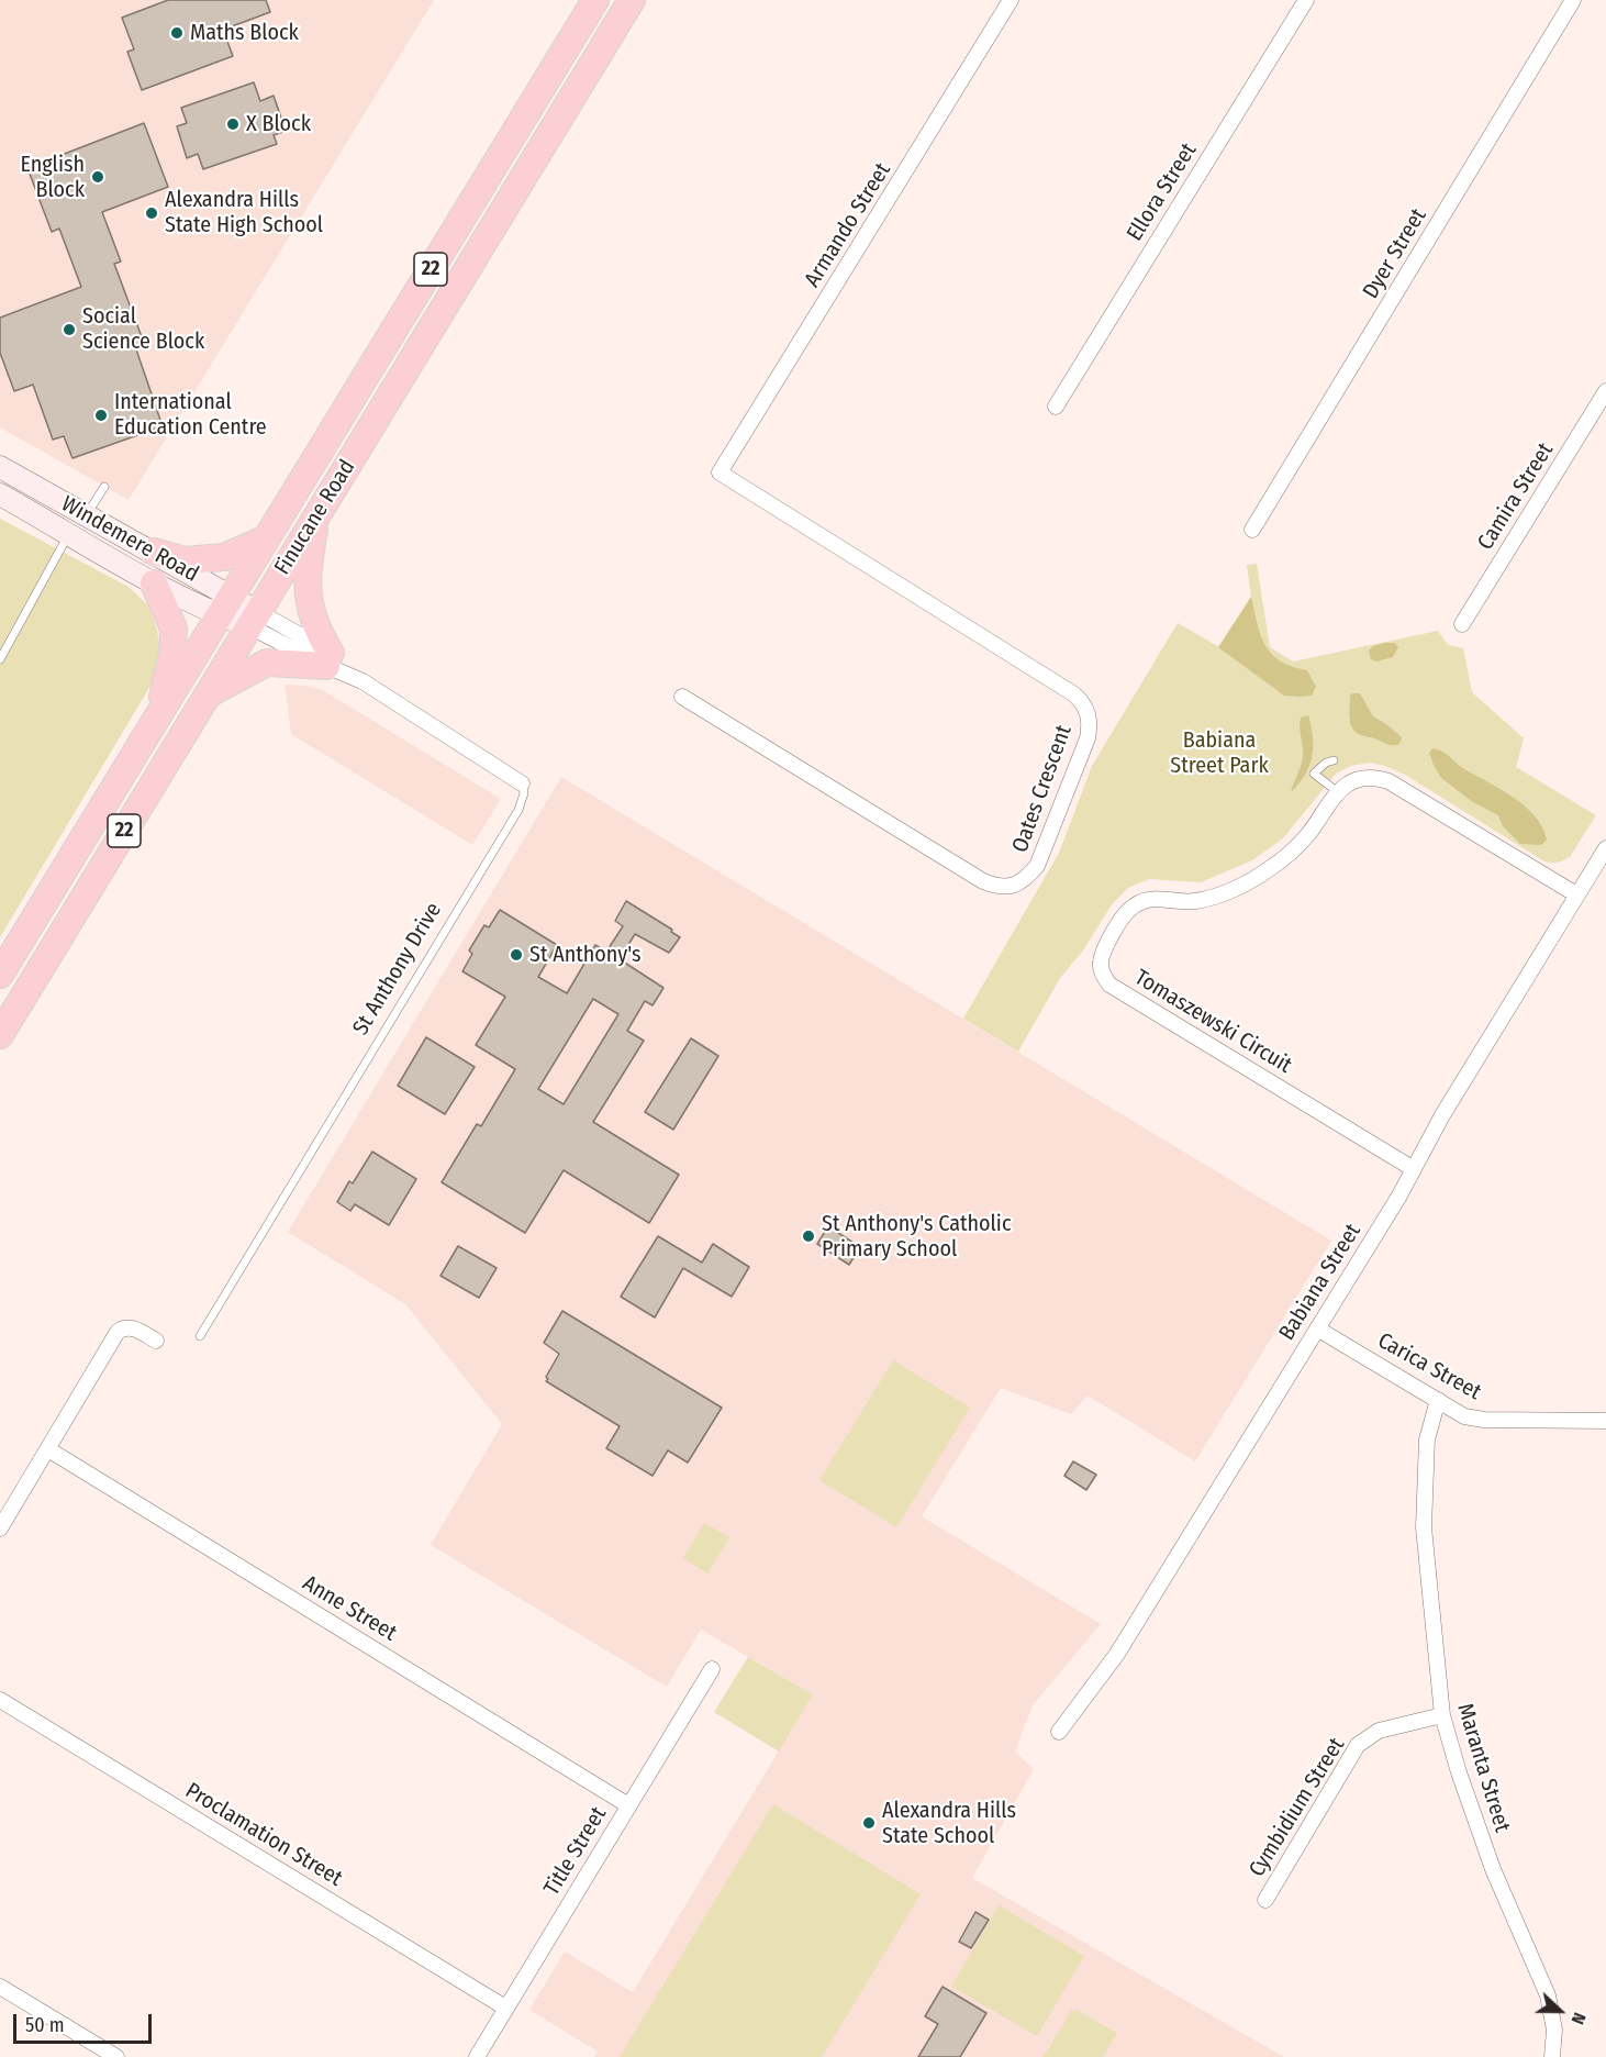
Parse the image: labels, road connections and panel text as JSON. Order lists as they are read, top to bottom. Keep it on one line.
{"streets":{"highway":["22","Finucane Road"],"main road":["Windemere Road"],"street":["Ellora Street","Armando Street","Dyer Street","Camira Street","Oates Crescent","St Anthony Drive","Tomaszewski Circuit","Babiana Street","Carica Street","Anne Street","Maranta Street","Cymbidium Street","Proclamation Street","Title Street"]},"crossings":[["Armando Street","Oates Crescent"],["Finucane Road","Windemere Road"],["Finucane Road","St Anthony Drive"],["Windemere Road","St Anthony Drive"],["Tomaszewski Circuit","Babiana Street"],["Babiana Street","Carica Street"],["Carica Street","Maranta Street"],["Anne Street","Title Street"],["Maranta Street","Cymbidium Street"],["Proclamation Street","Title Street"]],"parks":["Babiana Street Park"],"places":["Maths Block","X Block","English Block","Alexandra Hills State High School","Social Science Block","International Education Centre","St Anthony's","St Anthony's Catholic Primary School","Alexandra Hills State School"],"scale_bar":"50 m","north":"right"}
